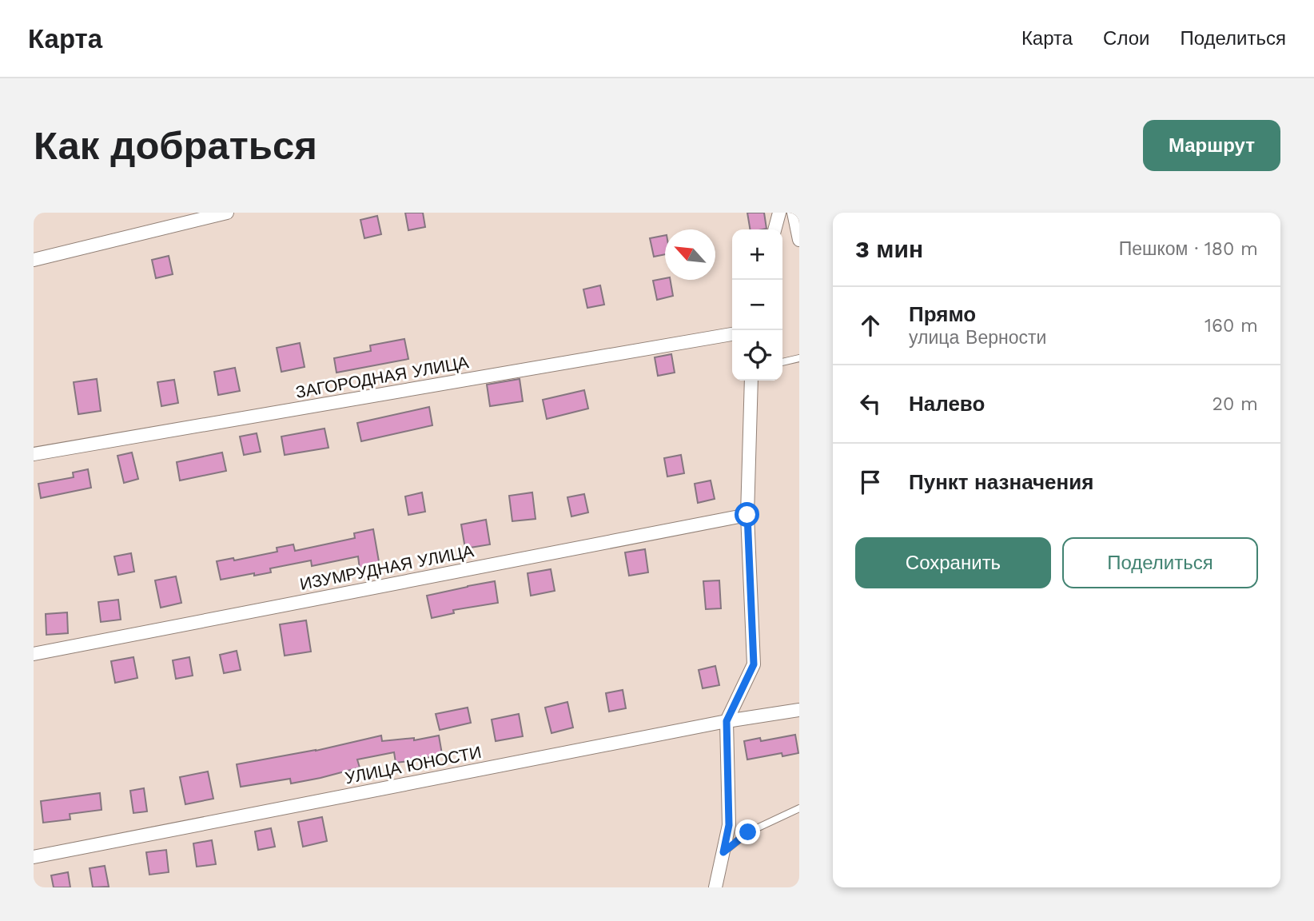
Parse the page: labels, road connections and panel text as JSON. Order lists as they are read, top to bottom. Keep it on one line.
{"streets":{"street":["ЗАГОРОДНАЯ УЛИЦА","ИЗУМРУДНАЯ УЛИЦА","УЛИЦА ЮНОСТИ"]},"north":"top left","page":{"header":"Карта","nav":["Карта","Слои","Поделиться"],"buttons":["Маршрут",["Сохранить","Поделиться"]],"title":"Как добраться","heading":["3 мин","Пешком · 180 m"],"map_buttons":["+","−"],"list":[["Прямо","улица Верности","160 m"],["Налево","20 m"],"Пункт назначения"]}}
